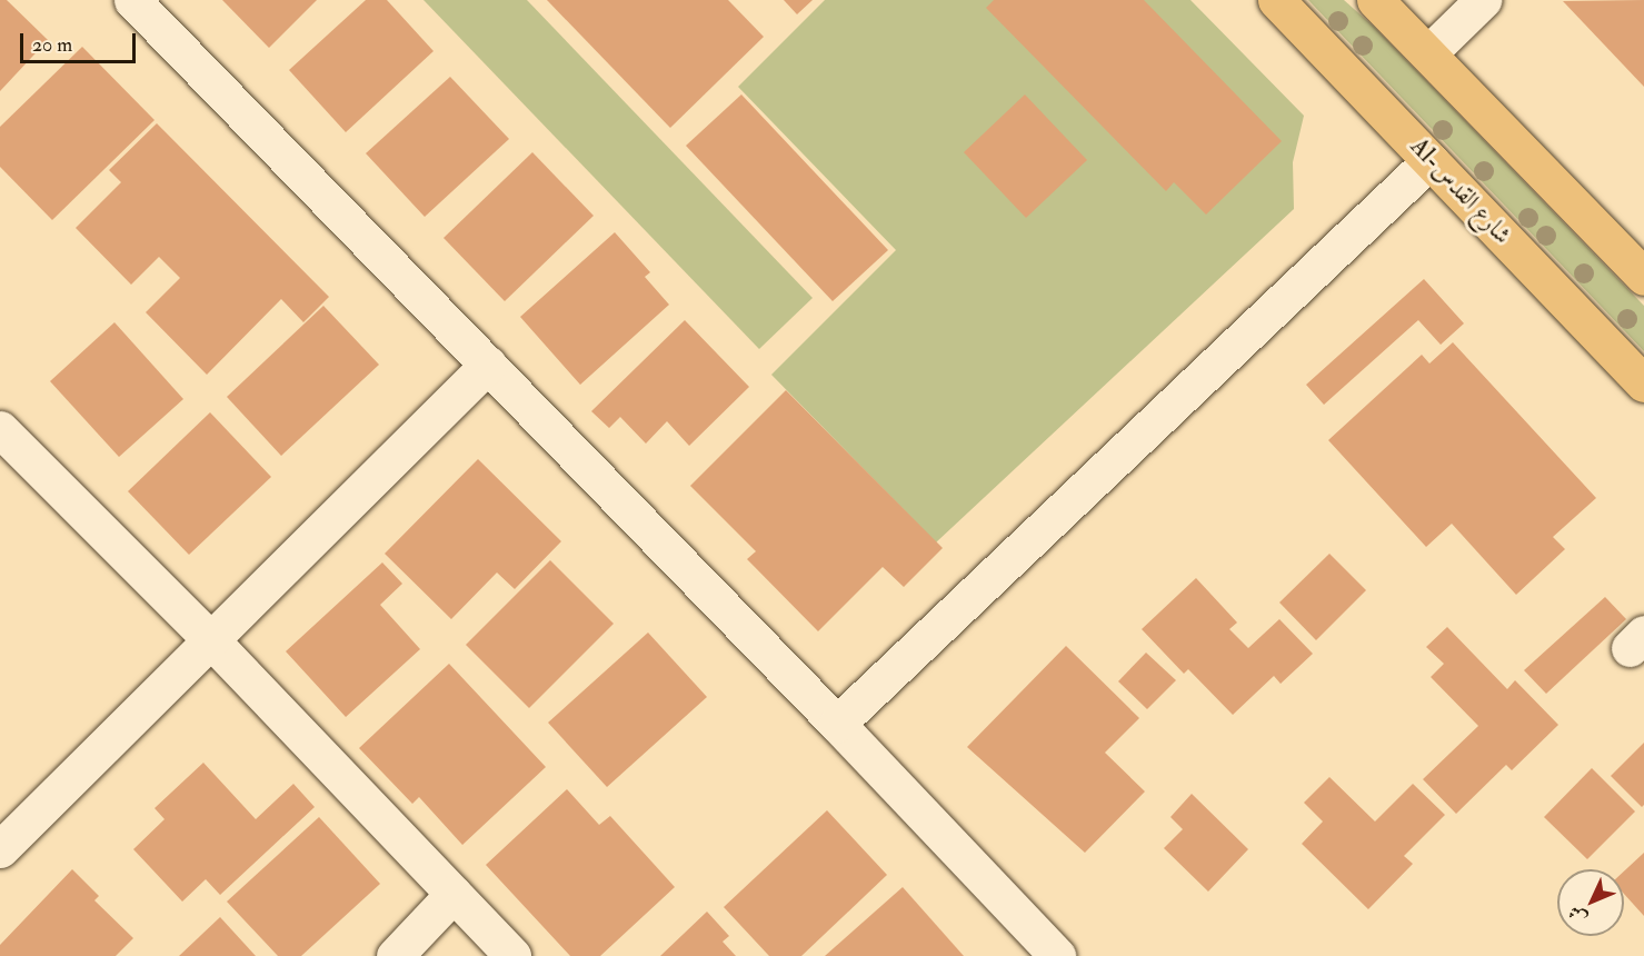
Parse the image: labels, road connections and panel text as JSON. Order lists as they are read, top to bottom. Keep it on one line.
{"streets":{"main road":["Al-شارع القدس"]},"scale_bar":"20 m","north":"bottom left"}
